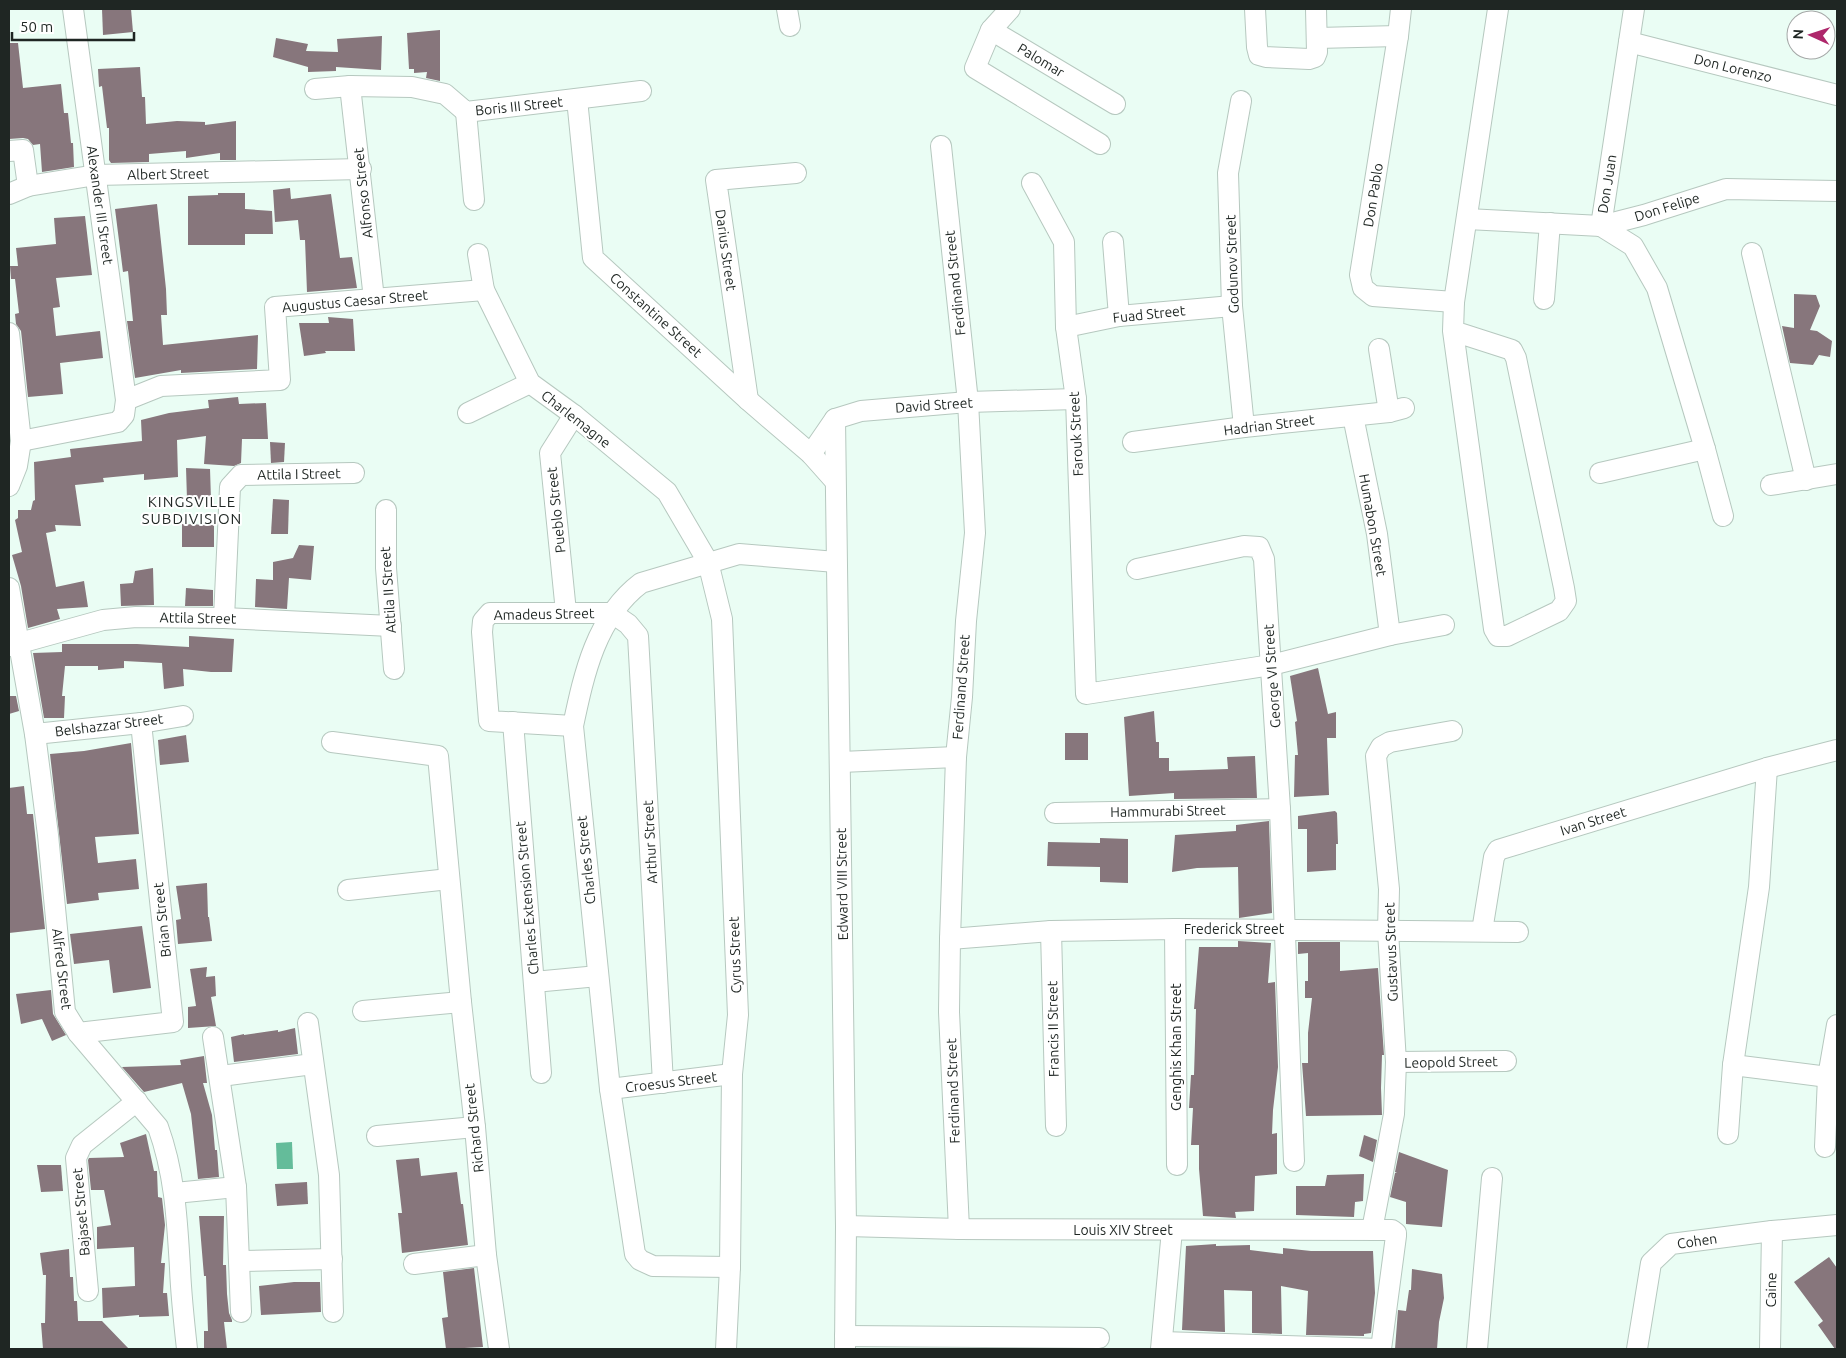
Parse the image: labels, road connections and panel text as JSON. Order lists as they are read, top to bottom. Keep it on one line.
{"streets":{"street":["Palomar","Don Lorenzo","Boris III Street","Albert Street","Don Juan","Alfonso Street","Don Pablo","Alexander III Street","Don Felipe","Darius Street","Godunov Street","Ferdinand Street","Augustus Caesar Street","Fuad Street","Constantine Street","David Street","Charlemagne","Hadrian Street","Farouk Street","Attila I Street","Pueblo Street","Humabon Street","Attila II Street","Amadeus Street","Attila Street","George VI Street","Belshazzar Street","Hammurabi Street","Ivan Street","Arthur Street","Charles Street","Edward VIII Street","Charles Extension Street","Brian Street","Frederick Street","Gustavus Street","Cyrus Street","Alfred Street","Francis II Street","Genghis Khan Street","Leopold Street","Croesus Street","Richard Street","Bajaset Street","Louis XIV Street","Cohen","Caine"]},"crossings":[["Don Lorenzo","Don Juan"],["Boris III Street","Alfonso Street"],["Boris III Street","Constantine Street"],["Albert Street","Alfonso Street"],["Albert Street","Alexander III Street"],["Don Juan","Don Felipe"],["Alfonso Street","Augustus Caesar Street"],["Alexander III Street","Augustus Caesar Street"],["Darius Street","Constantine Street"],["Godunov Street","Fuad Street"],["Godunov Street","Hadrian Street"],["Ferdinand Street","David Street"],["Ferdinand Street","Frederick Street"],["Ferdinand Street","Louis XIV Street"],["Augustus Caesar Street","Charlemagne"],["Fuad Street","Farouk Street"],["Constantine Street","Edward VIII Street"],["David Street","Farouk Street"],["David Street","Edward VIII Street"],["Charlemagne","Pueblo Street"],["Charlemagne","Charles Street"],["Charlemagne","Cyrus Street"],["Hadrian Street","Humabon Street"],["Farouk Street","George VI Street"],["Attila I Street","Attila Street"],["Pueblo Street","Amadeus Street"],["Attila II Street","Attila Street"],["Amadeus Street","Arthur Street"],["Amadeus Street","Charles Street"],["Amadeus Street","Charles Extension Street"],["Attila Street","Alfred Street"],["George VI Street","Hammurabi Street"],["George VI Street","Frederick Street"],["Belshazzar Street","Brian Street"],["Belshazzar Street","Alfred Street"],["Ivan Street","Frederick Street"],["Arthur Street","Charles Street"],["Arthur Street","Croesus Street"],["Charles Street","Edward VIII Street"],["Charles Street","Cyrus Street"],["Charles Street","Croesus Street"],["Edward VIII Street","Louis XIV Street"],["Brian Street","Alfred Street"],["Frederick Street","Gustavus Street"],["Frederick Street","Francis II Street"],["Frederick Street","Genghis Khan Street"],["Gustavus Street","Leopold Street"],["Gustavus Street","Louis XIV Street"],["Cyrus Street","Croesus Street"],["Alfred Street","Bajaset Street"],["Cohen","Caine"]],"districts":["KINGSVILLE SUBDIVISION"],"scale_bar":"50 m","north":"left"}
